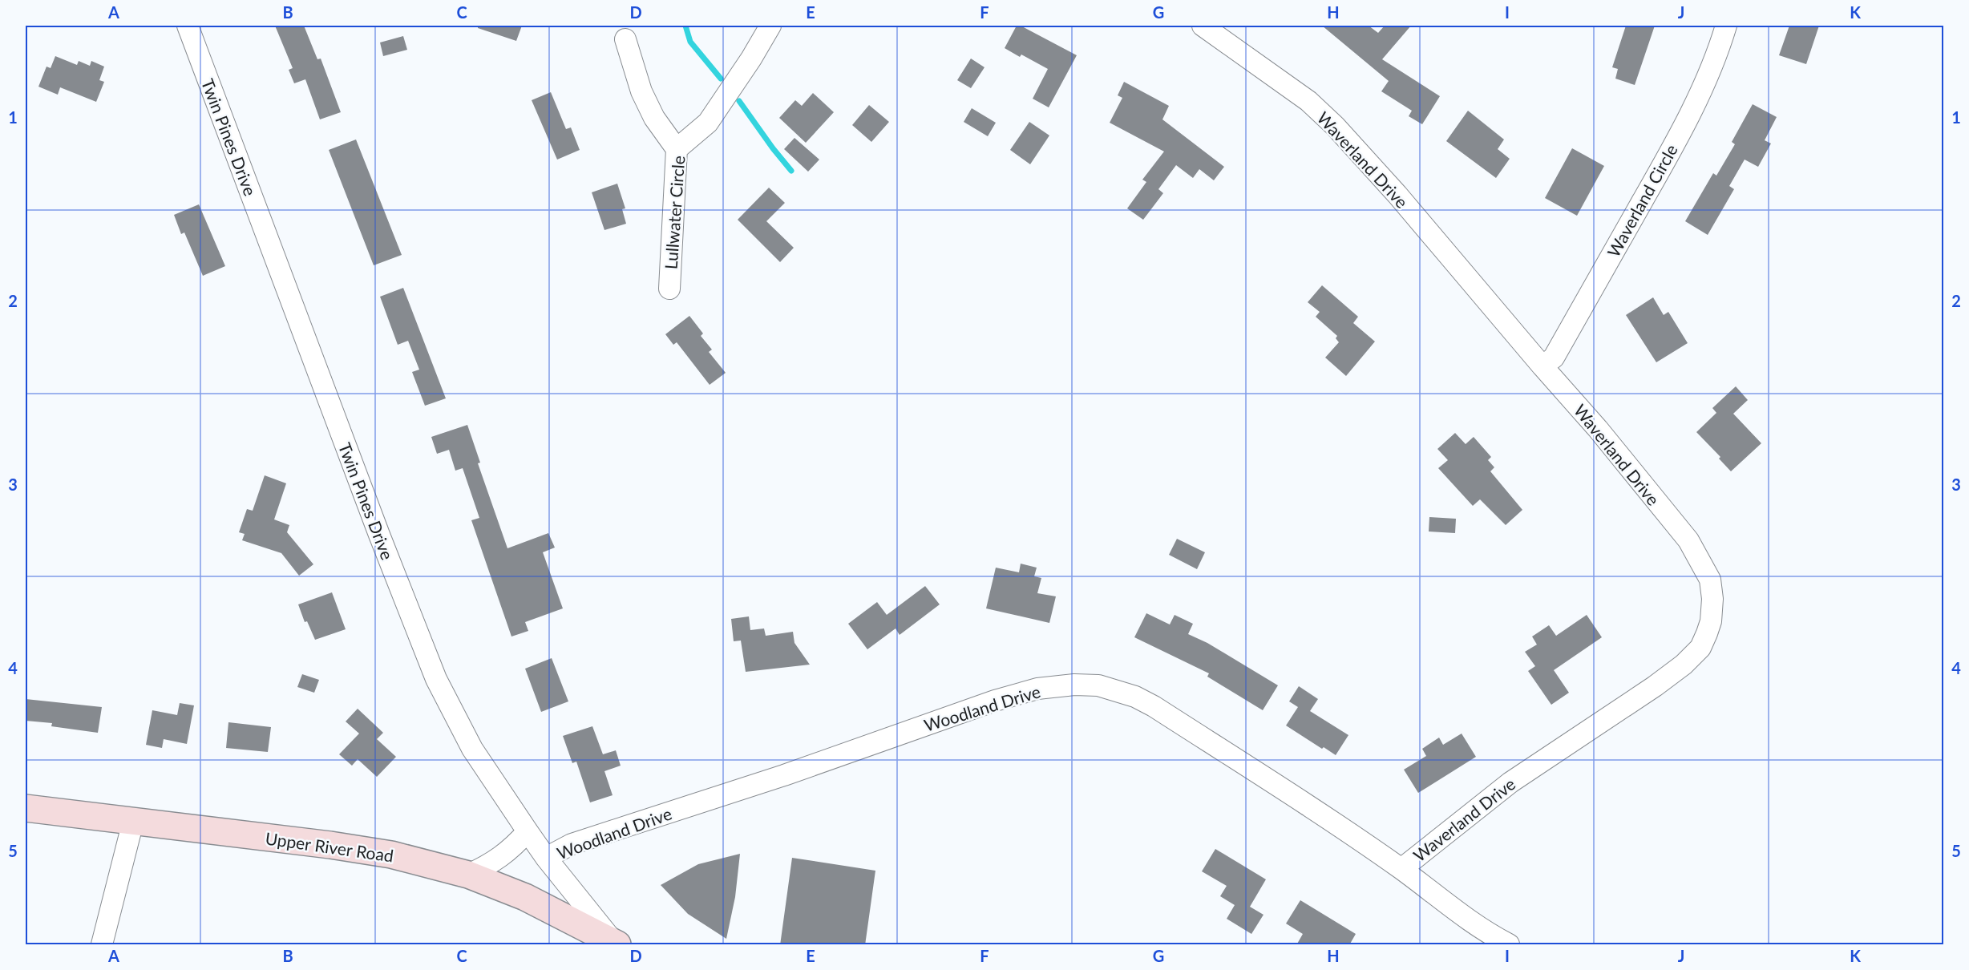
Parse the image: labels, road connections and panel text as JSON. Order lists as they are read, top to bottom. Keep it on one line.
{"streets":{"street":["Twin Pines Drive","Waverland Drive","Waverland Circle","Lullwater Circle","Woodland Drive","Upper River Road"]},"crossings":[["Twin Pines Drive","Woodland Drive"],["Twin Pines Drive","Upper River Road"],["Waverland Drive","Waverland Circle"],["Waverland Drive","Woodland Drive"]],"grid":{"columns":["A","B","C","D","E","F","G","H","I","J","K"],"rows":["1","2","3","4","5"]}}
